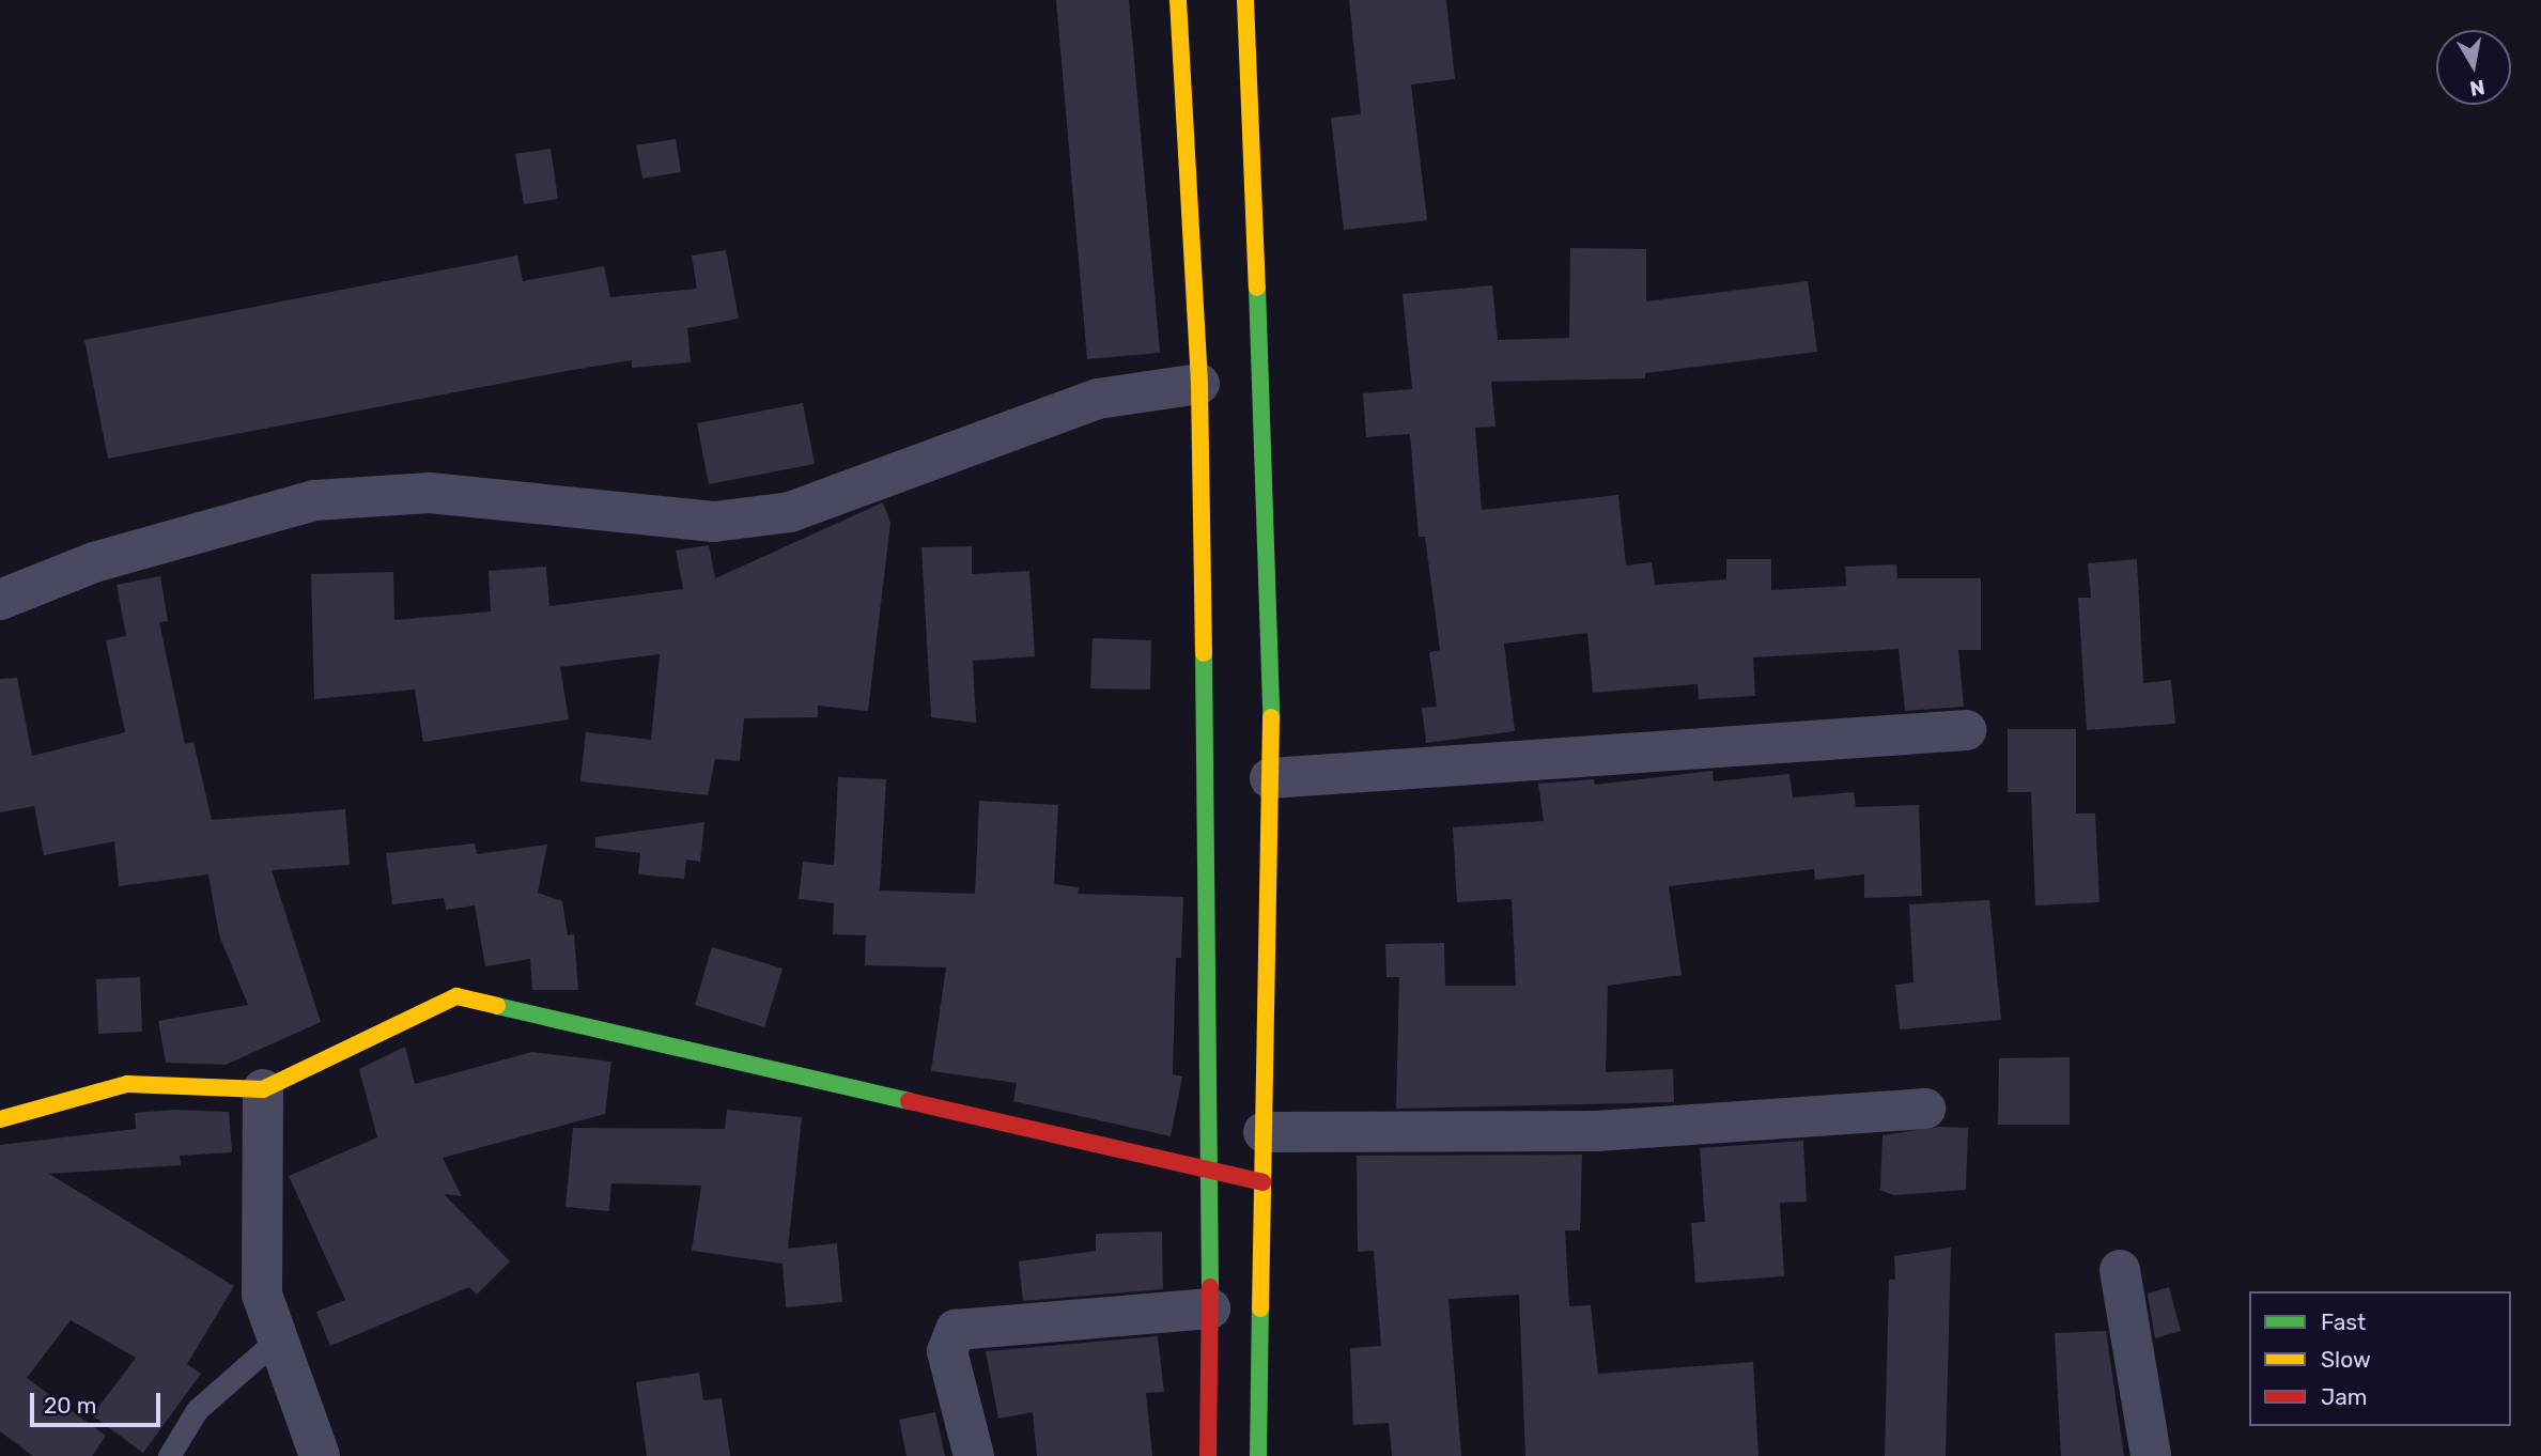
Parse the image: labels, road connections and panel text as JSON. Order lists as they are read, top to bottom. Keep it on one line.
{"legend":["Fast","Slow","Jam"],"scale_bar":"20 m","north":"bottom"}
